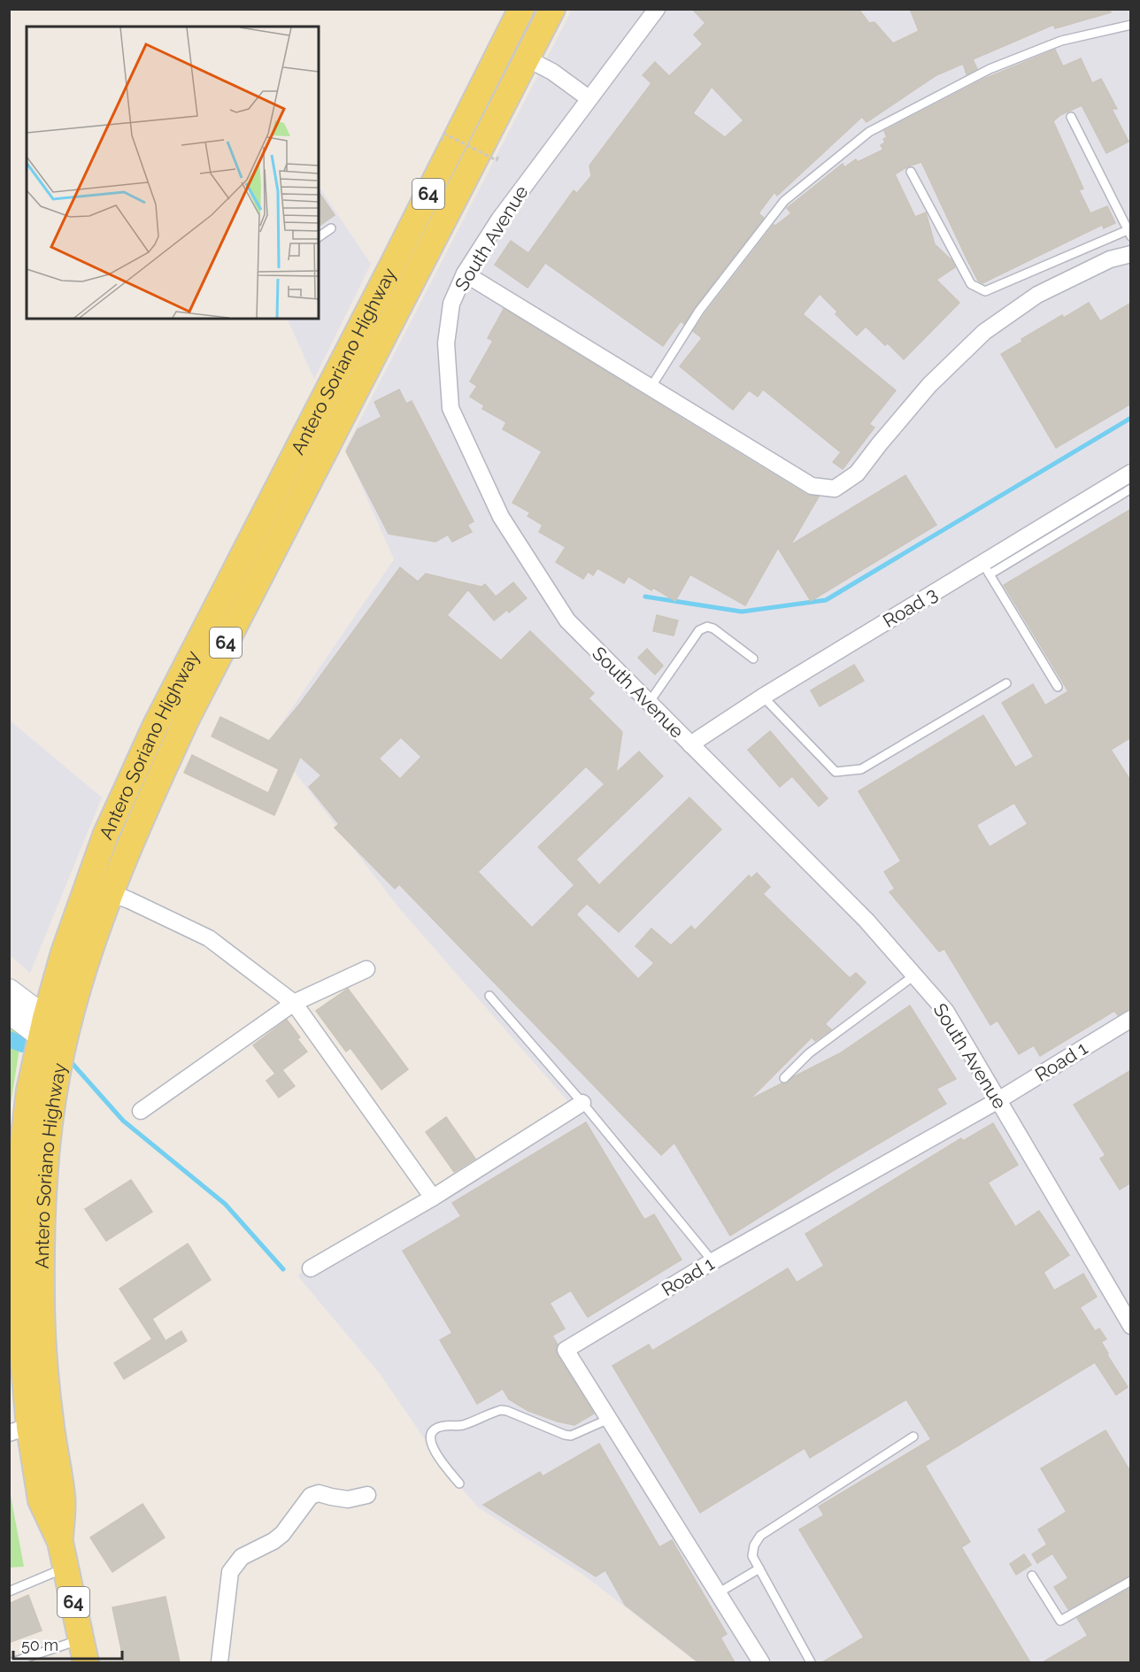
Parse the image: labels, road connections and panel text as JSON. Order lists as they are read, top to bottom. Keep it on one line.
{"streets":{"main road":["64","Antero Soriano Highway"],"street":["South Avenue","Road 3","Road 1"]},"crossings":[["South Avenue","Road 3"],["South Avenue","Road 1"]],"scale_bar":"50 m"}
